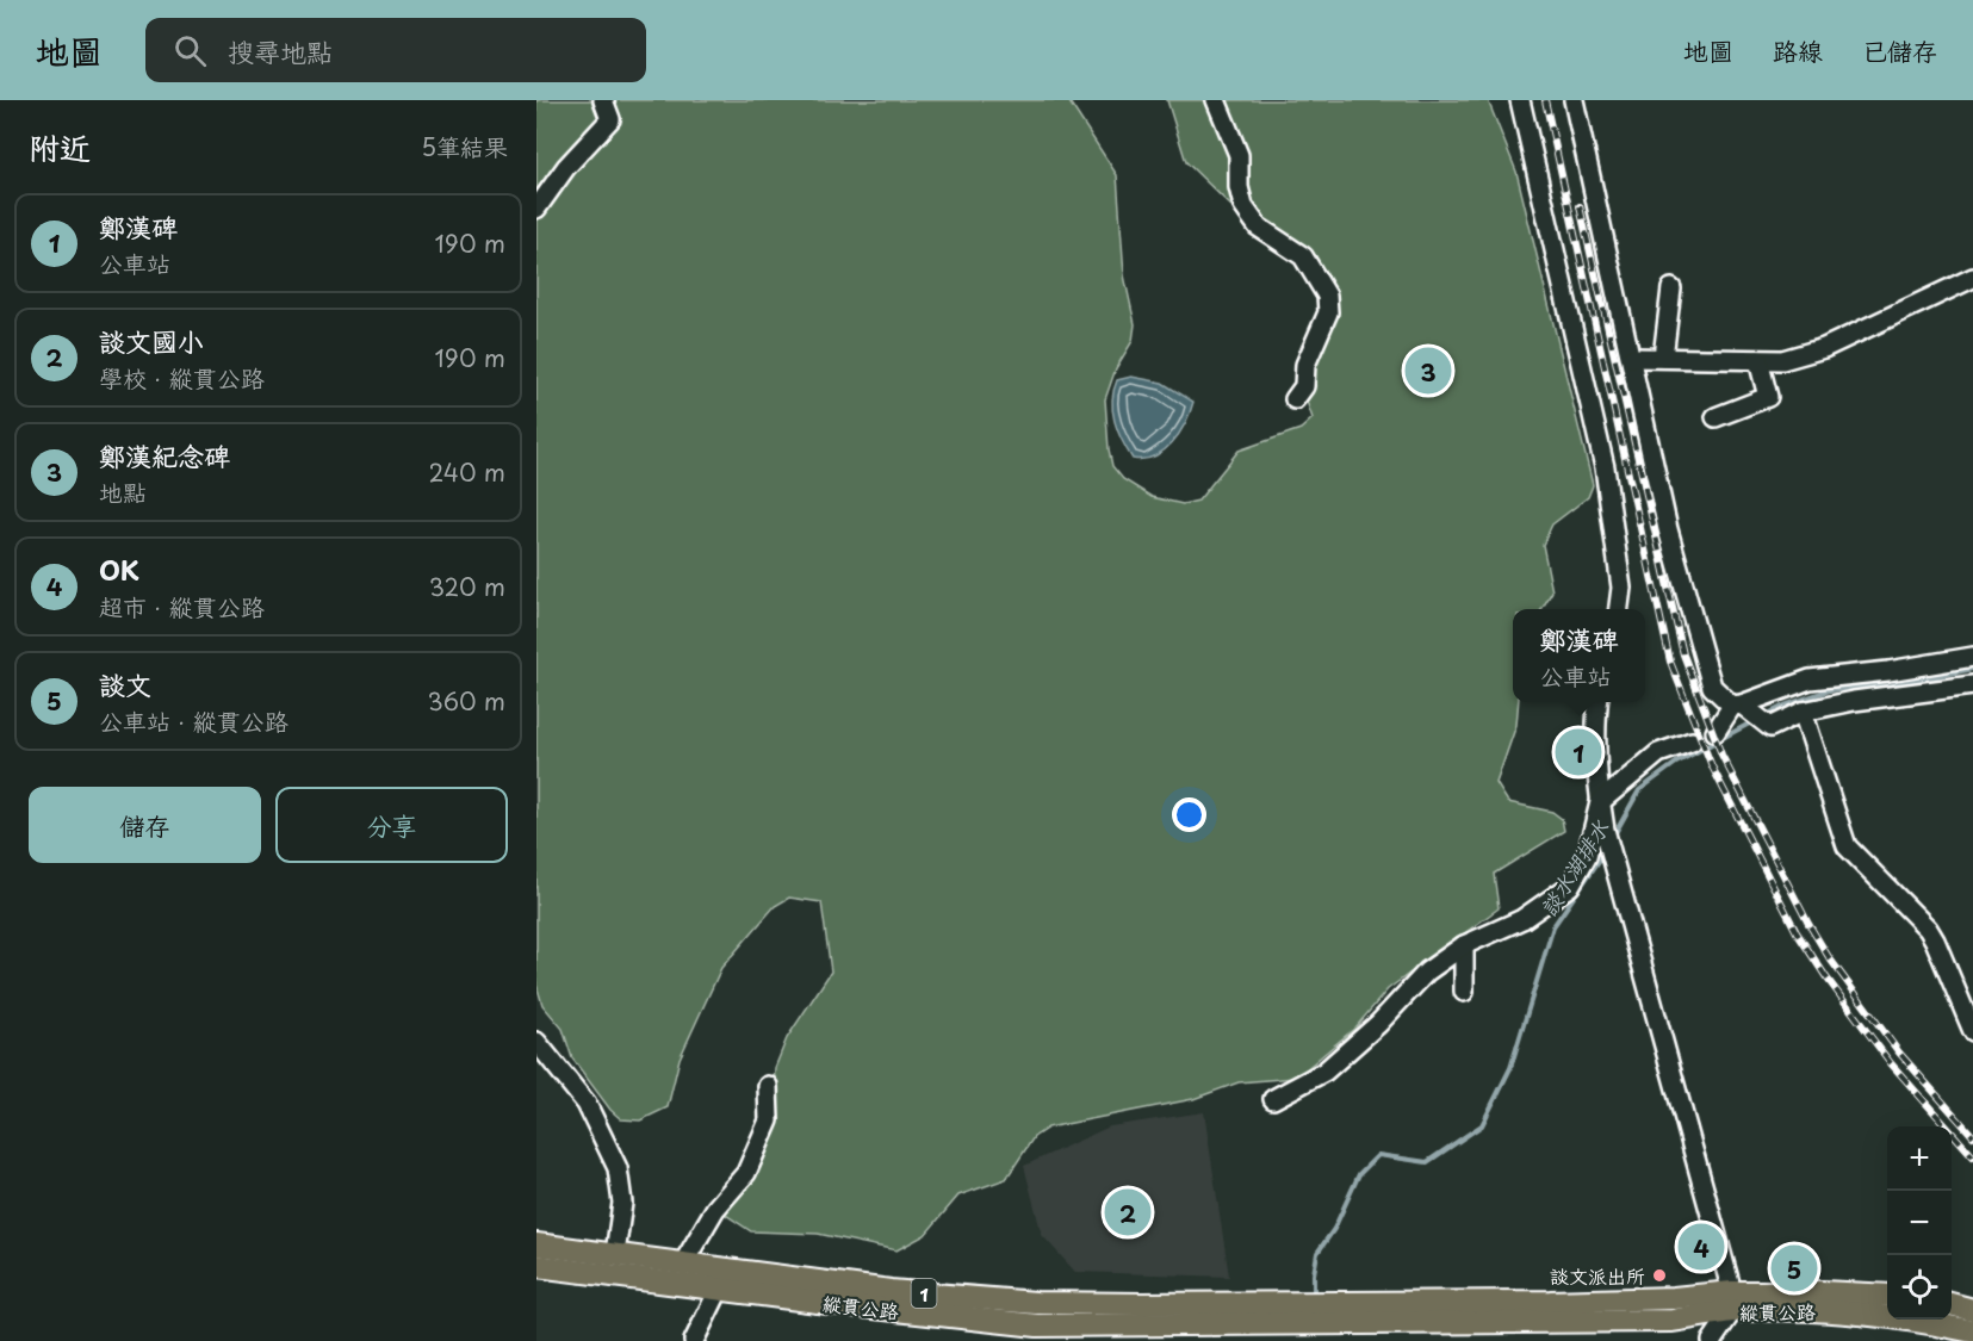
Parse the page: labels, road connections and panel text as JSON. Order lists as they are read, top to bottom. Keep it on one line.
{"streets":{"main road":["1","縱貫公路"]},"water":["談水湖排水"],"places":["談文派出所"],"page":{"header":"地圖","search":"搜尋地點","nav":["地圖","路線","已儲存"],"heading":["附近","5筆結果"],"list":[{"mark":"1","name":"鄭漢碑","note":"公車站","value":"190 m"},{"mark":"2","name":"談文國小","note":"學校 · 縱貫公路","value":"190 m"},{"mark":"3","name":"鄭漢紀念碑","note":"地點","value":"240 m"},{"mark":"4","name":"OK","note":"超市 · 縱貫公路","value":"320 m"},{"mark":"5","name":"談文","note":"公車站 · 縱貫公路","value":"360 m"}],"pins":["3","1","2","4","5"],"popup":["鄭漢碑","公車站"],"buttons":["儲存","分享"],"map_buttons":["+","−"]}}
